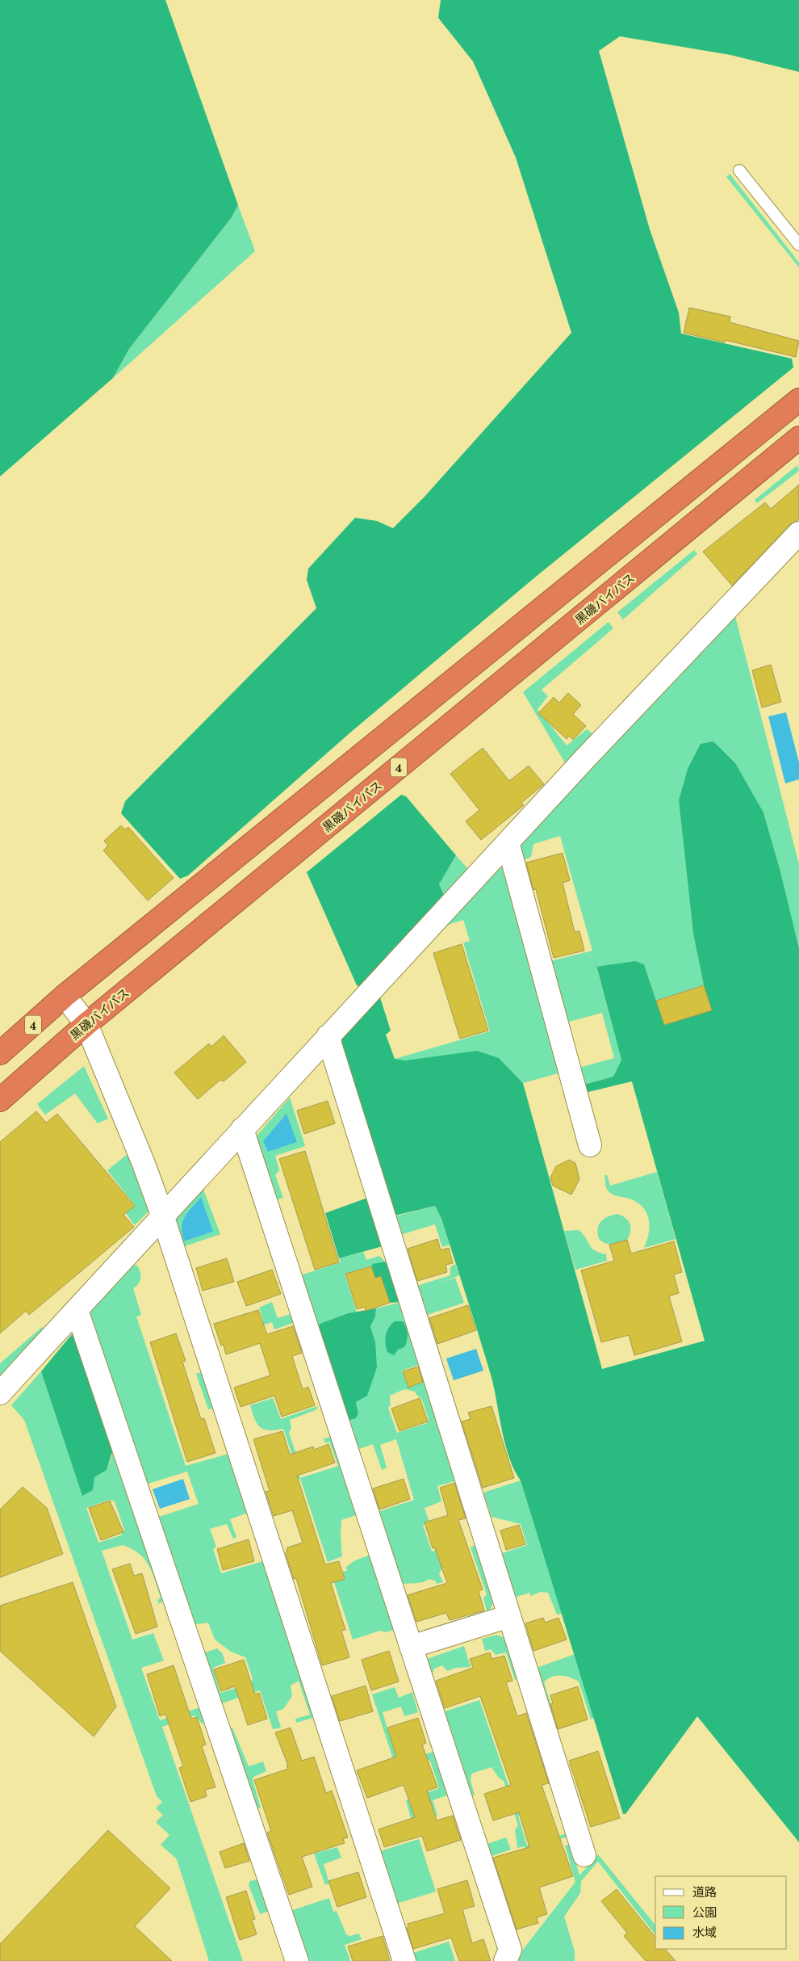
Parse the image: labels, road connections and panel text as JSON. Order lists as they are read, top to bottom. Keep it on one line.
{"streets":{"highway":["黒磯バイパス","4"]},"legend":["道路","公園","水域"]}
